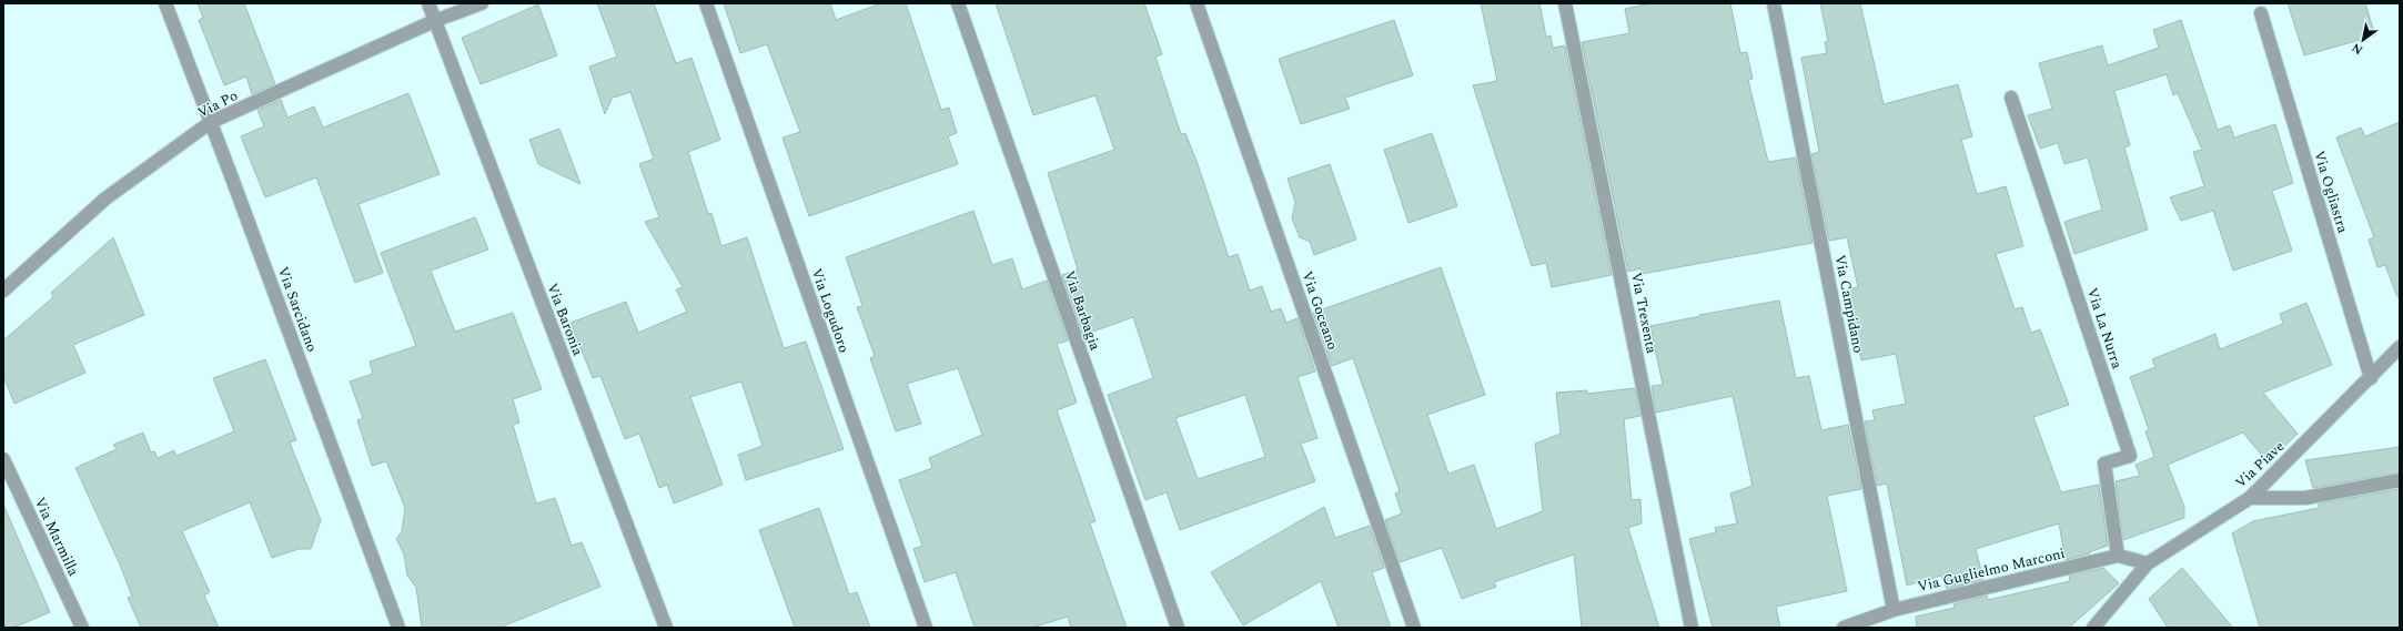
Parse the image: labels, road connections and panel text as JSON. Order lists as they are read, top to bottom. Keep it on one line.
{"streets":{"street":["Via Po","Via Ogliastra","Via Campidano","Via Sarcidano","Via Logudoro","Via Barbagia","Via Goceano","Via Trexenta","Via Baronia","Via La Nurra","Via Piave","Via Marmilla","Via Guglielmo Marconi"]},"crossings":[["Via Po","Via Sarcidano"],["Via Po","Via Baronia"],["Via Ogliastra","Via Piave"],["Via Campidano","Via Guglielmo Marconi"],["Via La Nurra","Via Guglielmo Marconi"],["Via Piave","Via Guglielmo Marconi"]],"north":"bottom left"}
